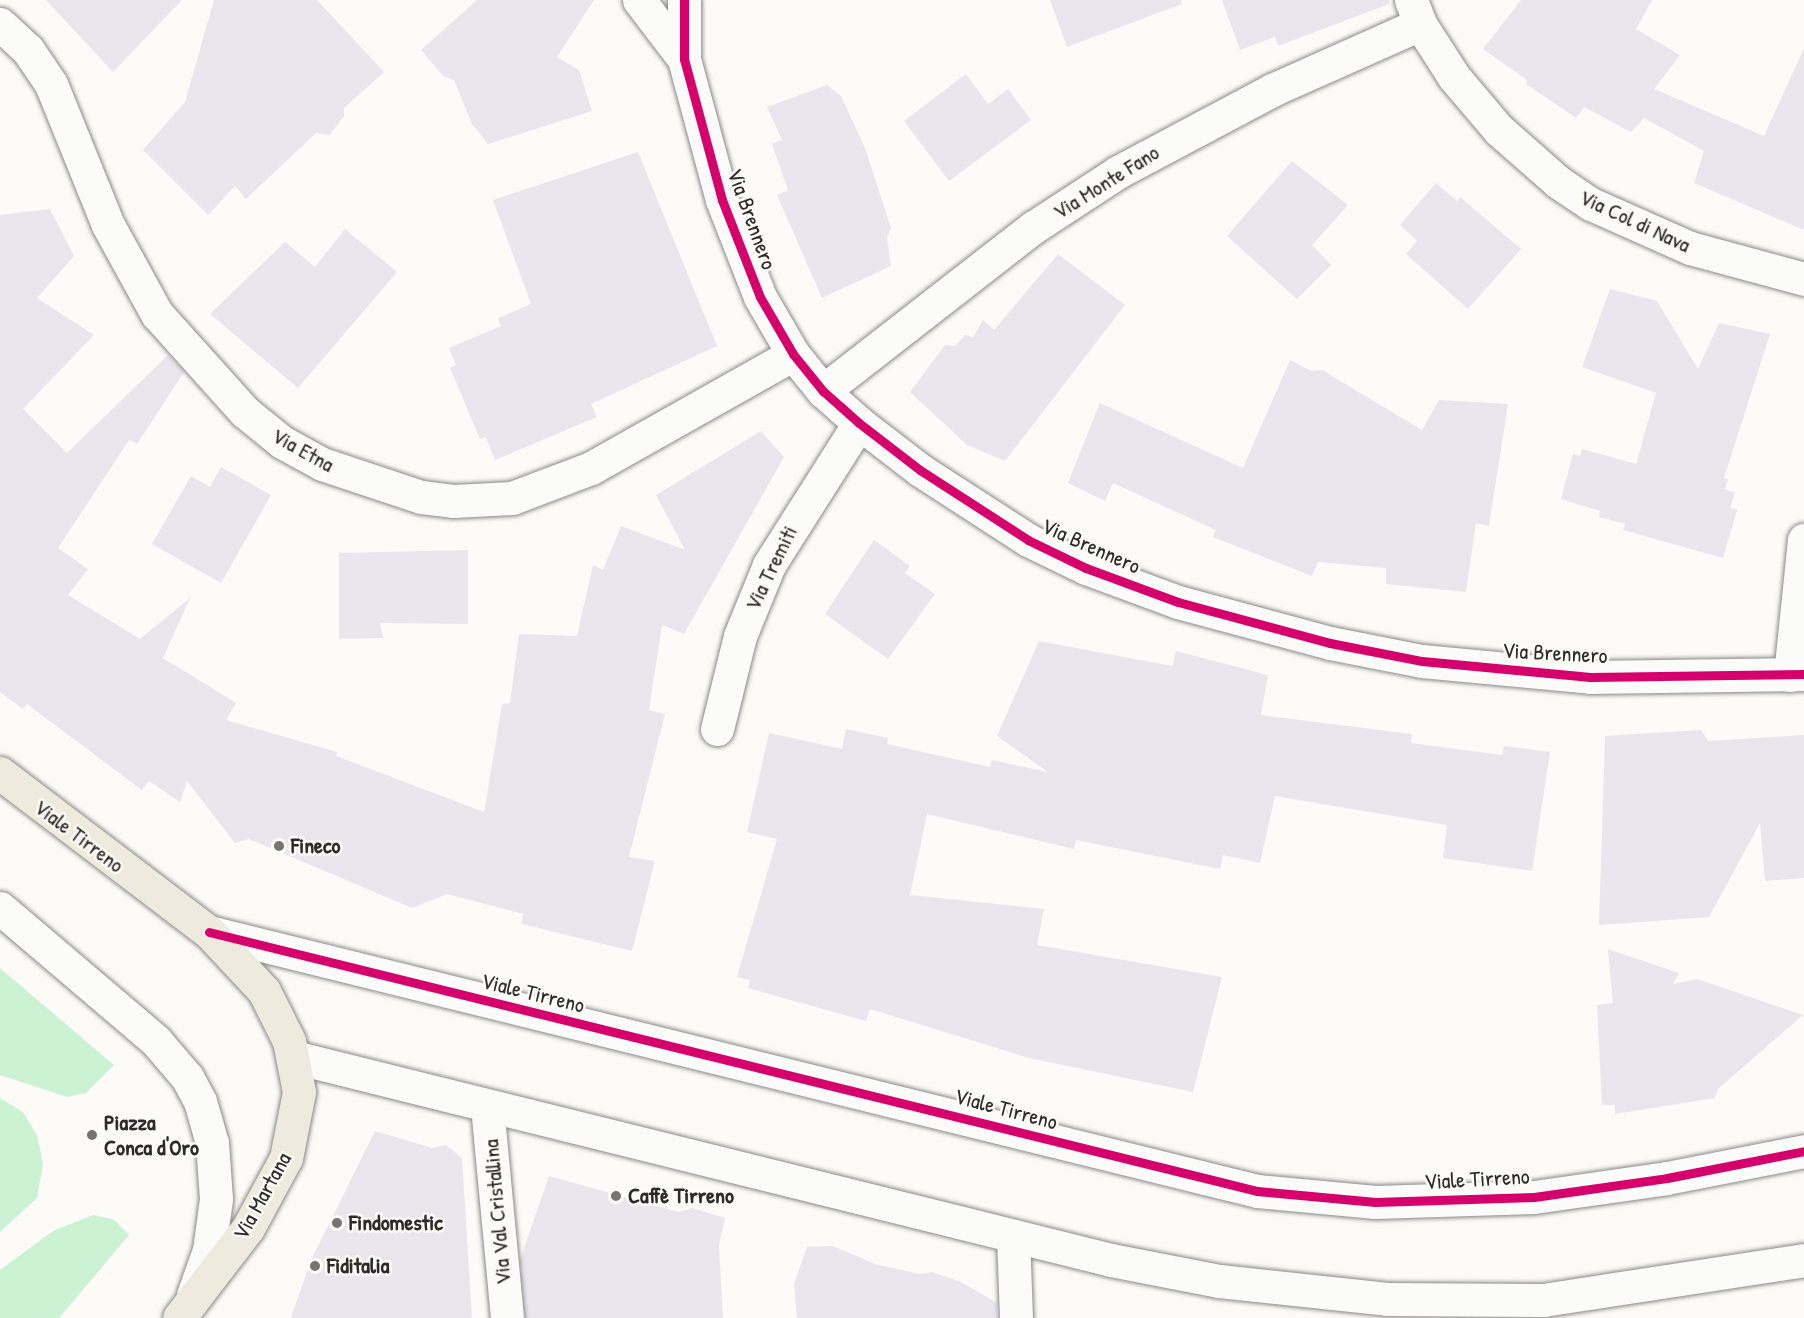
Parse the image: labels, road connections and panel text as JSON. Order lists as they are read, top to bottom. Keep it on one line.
{"streets":{"main road":["Viale Tirreno","Via Martana"],"street":["Via Monte Fano","Via Brennero","Via Col di Nava","Via Etna","Via Tremiti","Via Val Cristallina"]},"crossings":[["Via Monte Fano","Via Brennero"],["Via Monte Fano","Via Col di Nava"],["Via Brennero","Via Etna"],["Via Brennero","Via Tremiti"],["Viale Tirreno","Via Martana"]],"places":["Fineco","Piazza Conca d'Oro","Caffè Tirreno","Findomestic","Fiditalia"]}
